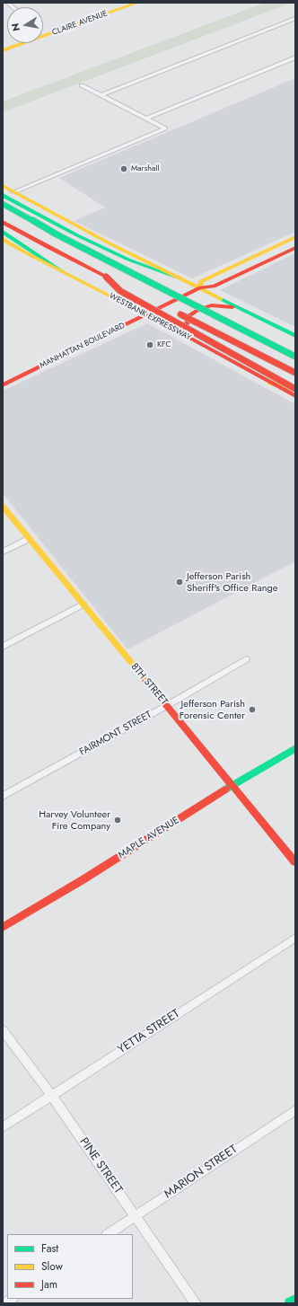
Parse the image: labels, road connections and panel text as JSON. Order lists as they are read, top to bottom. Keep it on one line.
{"streets":{"main road":["CLAIRE AVENUE","WESTBANK EXPRESSWAY","MANHATTAN BOULEVARD","8TH STREET","MAPLE AVENUE"],"street":["FAIRMONT STREET","YETTA STREET","PINE STREET","MARION STREET"]},"crossings":[["WESTBANK EXPRESSWAY","MANHATTAN BOULEVARD"],["8TH STREET","FAIRMONT STREET"],["8TH STREET","MAPLE AVENUE"],["YETTA STREET","PINE STREET"],["PINE STREET","MARION STREET"]],"places":["Marshall","KFC","Jefferson Parish Sheriff's Office Range","Jefferson Parish Forensic Center","Harvey Volunteer Fire Company"],"legend":["Fast","Slow","Jam"],"north":"left"}
